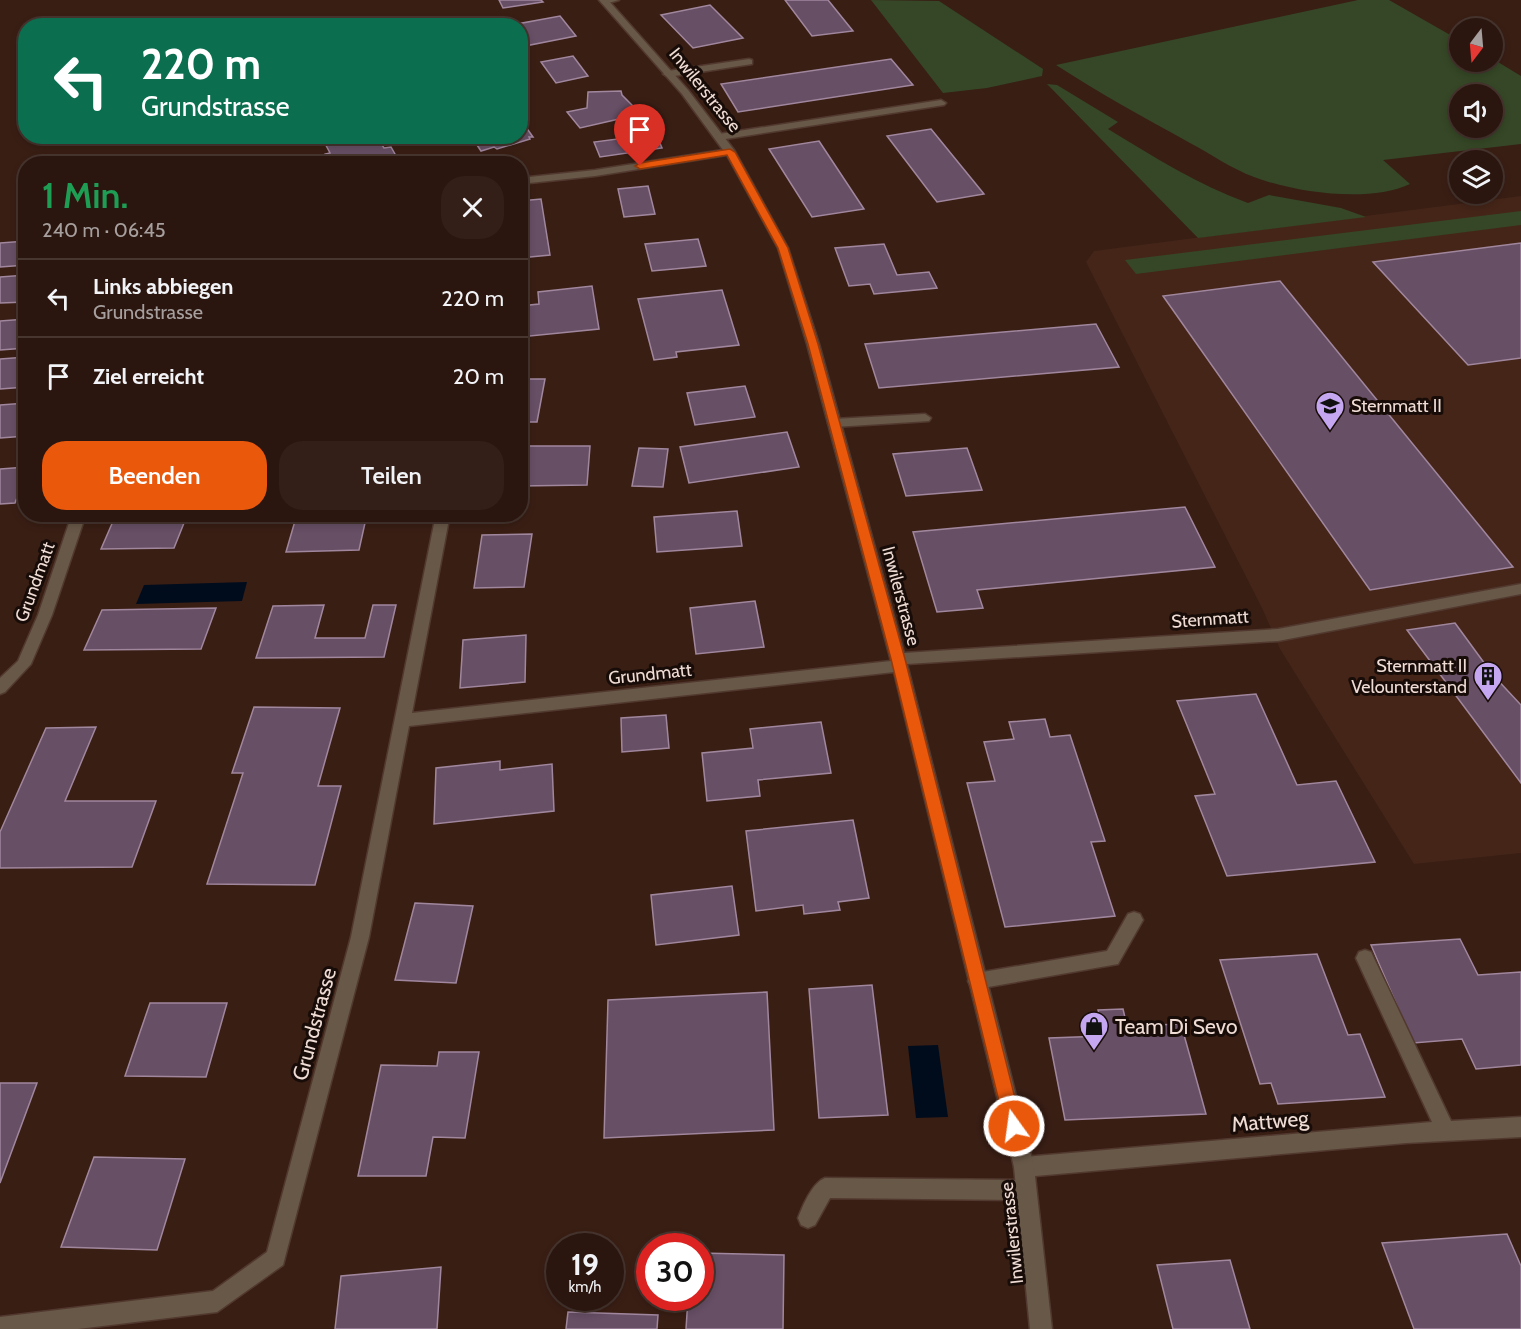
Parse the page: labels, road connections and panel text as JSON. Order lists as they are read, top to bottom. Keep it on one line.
{"streets":{"street":["Inwilerstrasse","Grundmatt","Sternmatt","Grundstrasse","Mattweg"]},"crossings":[["Inwilerstrasse","Grundmatt"],["Inwilerstrasse","Sternmatt"],["Inwilerstrasse","Mattweg"],["Grundmatt","Sternmatt"],["Grundmatt","Grundstrasse"]],"places":{"school or university":["Sternmatt II"],"building":["Sternmatt II Velounterstand"],"shop":["Team Di Sevo"]},"north":"bottom","page":{"turn":["220 m","Grundstrasse"],"heading":["1 Min.","240 m · 06:45"],"list":[{"name":"Links abbiegen","note":"Grundstrasse","value":"220 m"},{"name":"Ziel erreicht","value":"20 m"}],"buttons":["Beenden","Teilen"],"speed":"19 km/h","limit":"30"}}
